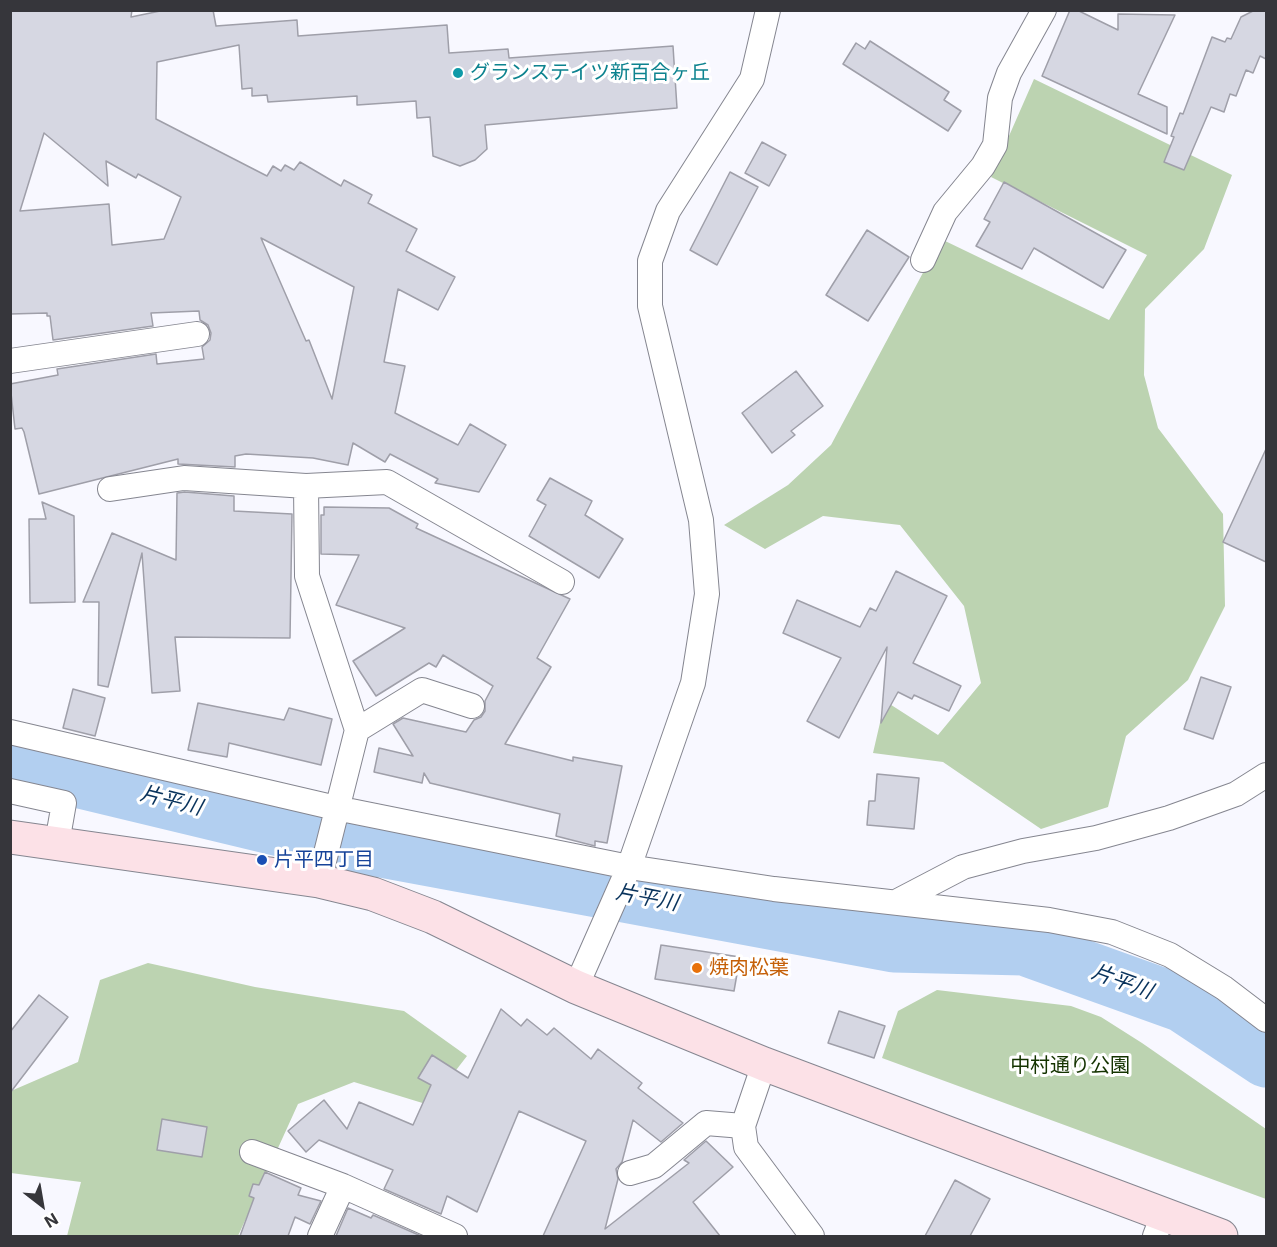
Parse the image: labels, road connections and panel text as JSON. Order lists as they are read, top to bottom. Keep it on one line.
{"water":["片平川"],"parks":["中村通り公園"],"places":["グランステイツ新百合ヶ丘","片平四丁目","焼肉松葉"],"north":"bottom right"}
